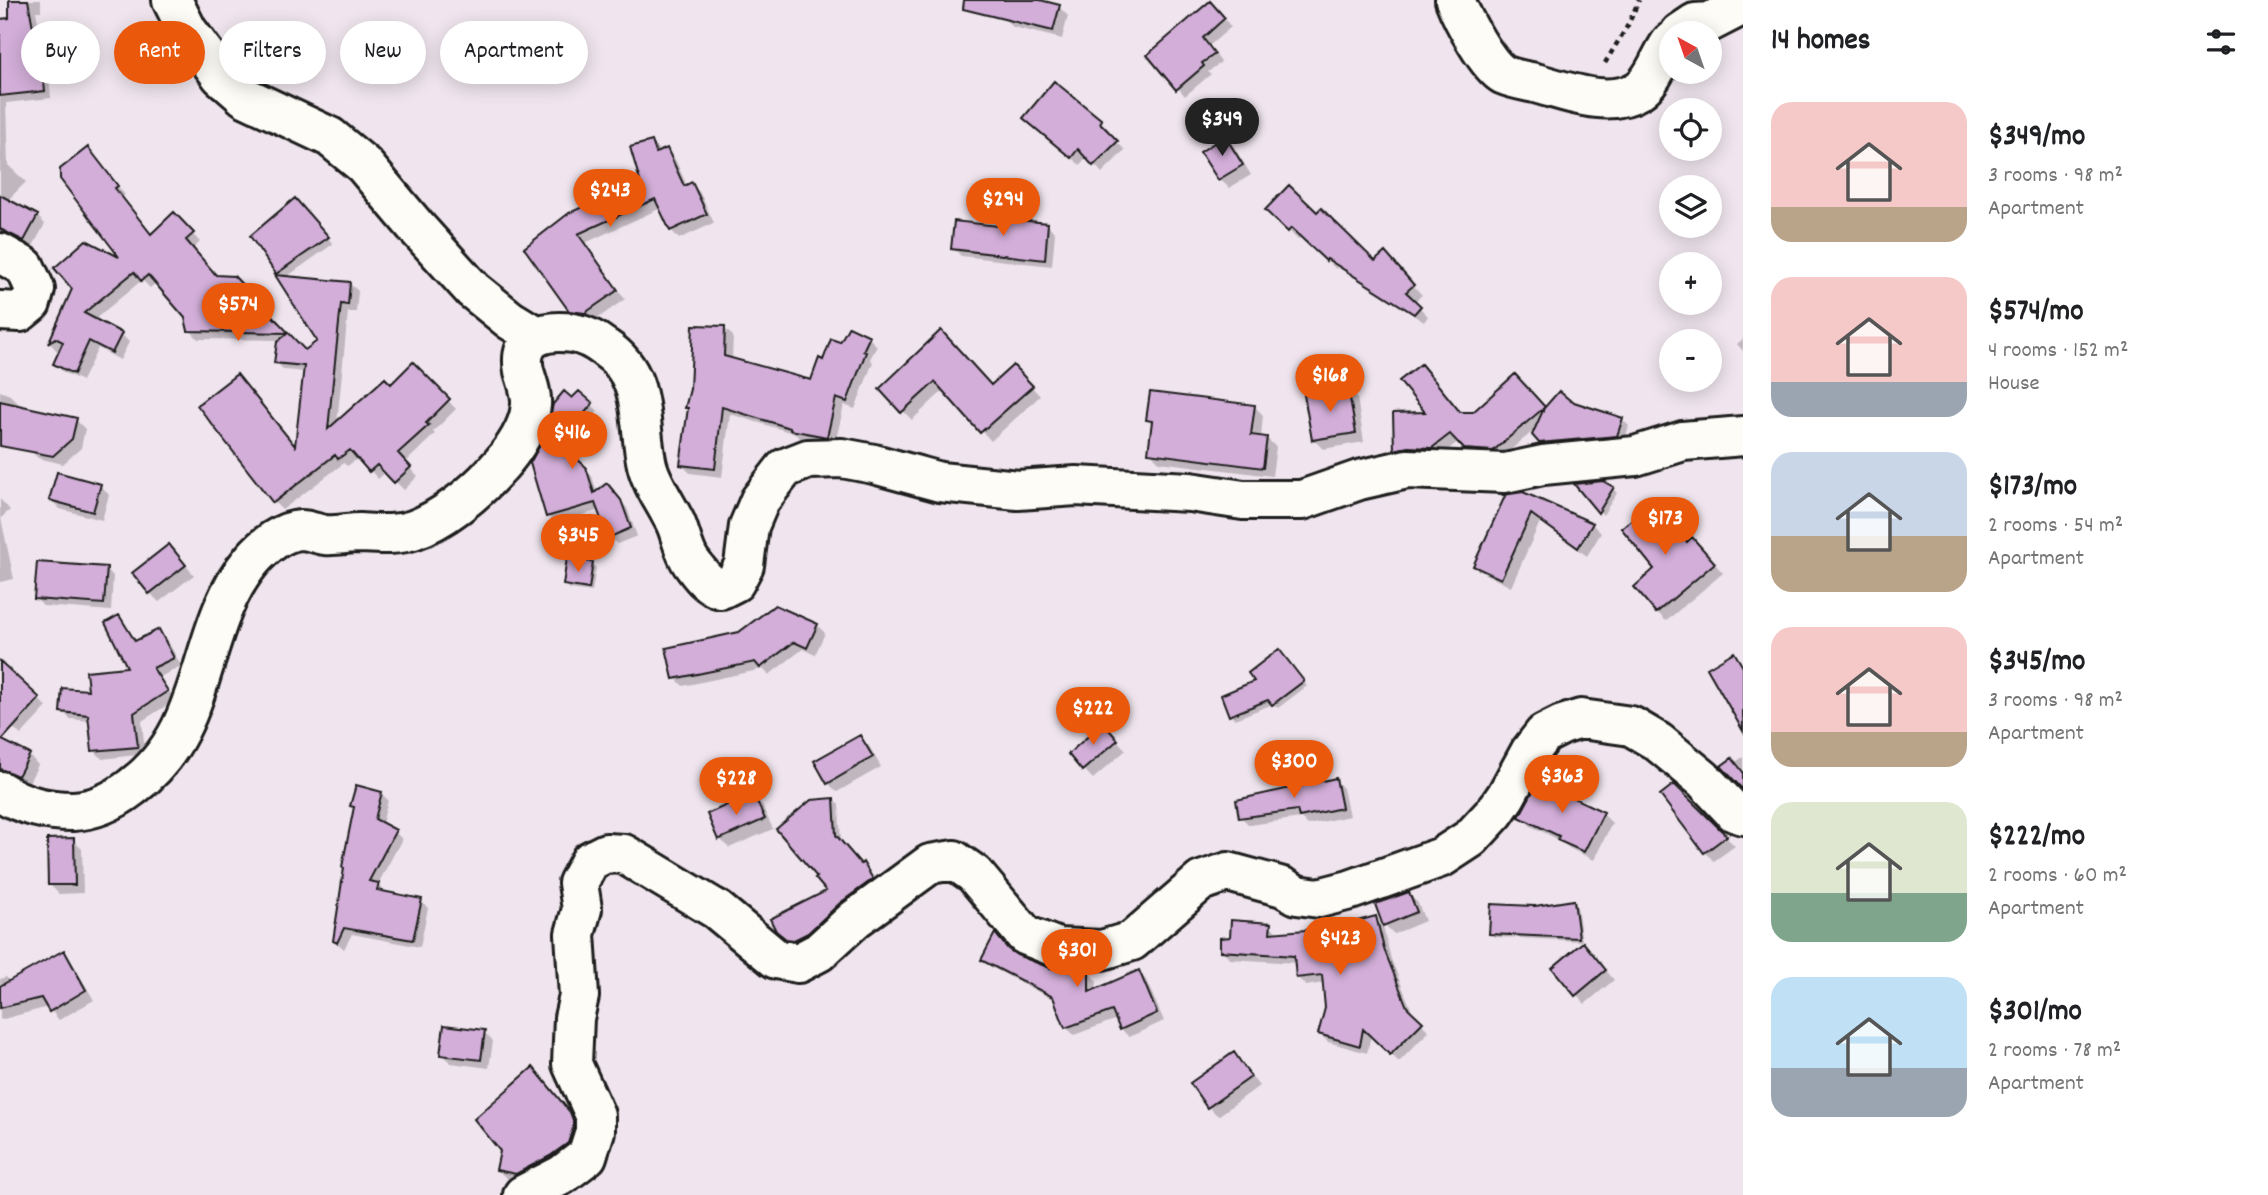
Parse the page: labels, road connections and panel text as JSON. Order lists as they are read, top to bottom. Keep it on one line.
{"north":"top left","page":{"heading":"14 homes","map_buttons":["+","−"],"chip":["Buy","Rent","Filters","New","Apartment"],"list":[{"name":"$349/mo","note":"3 rooms · 98 m² · Apartment"},{"name":"$574/mo","note":"4 rooms · 152 m² · House"},{"name":"$173/mo","note":"2 rooms · 54 m² · Apartment"},{"name":"$345/mo","note":"3 rooms · 98 m² · Apartment"},{"name":"$222/mo","note":"2 rooms · 60 m² · Apartment"},{"name":"$301/mo","note":"2 rooms · 78 m² · Apartment"}],"price":["$349","$243","$294","$574","$168","$416","$173","$345","$222","$300","$363","$228","$423","$301"]}}
